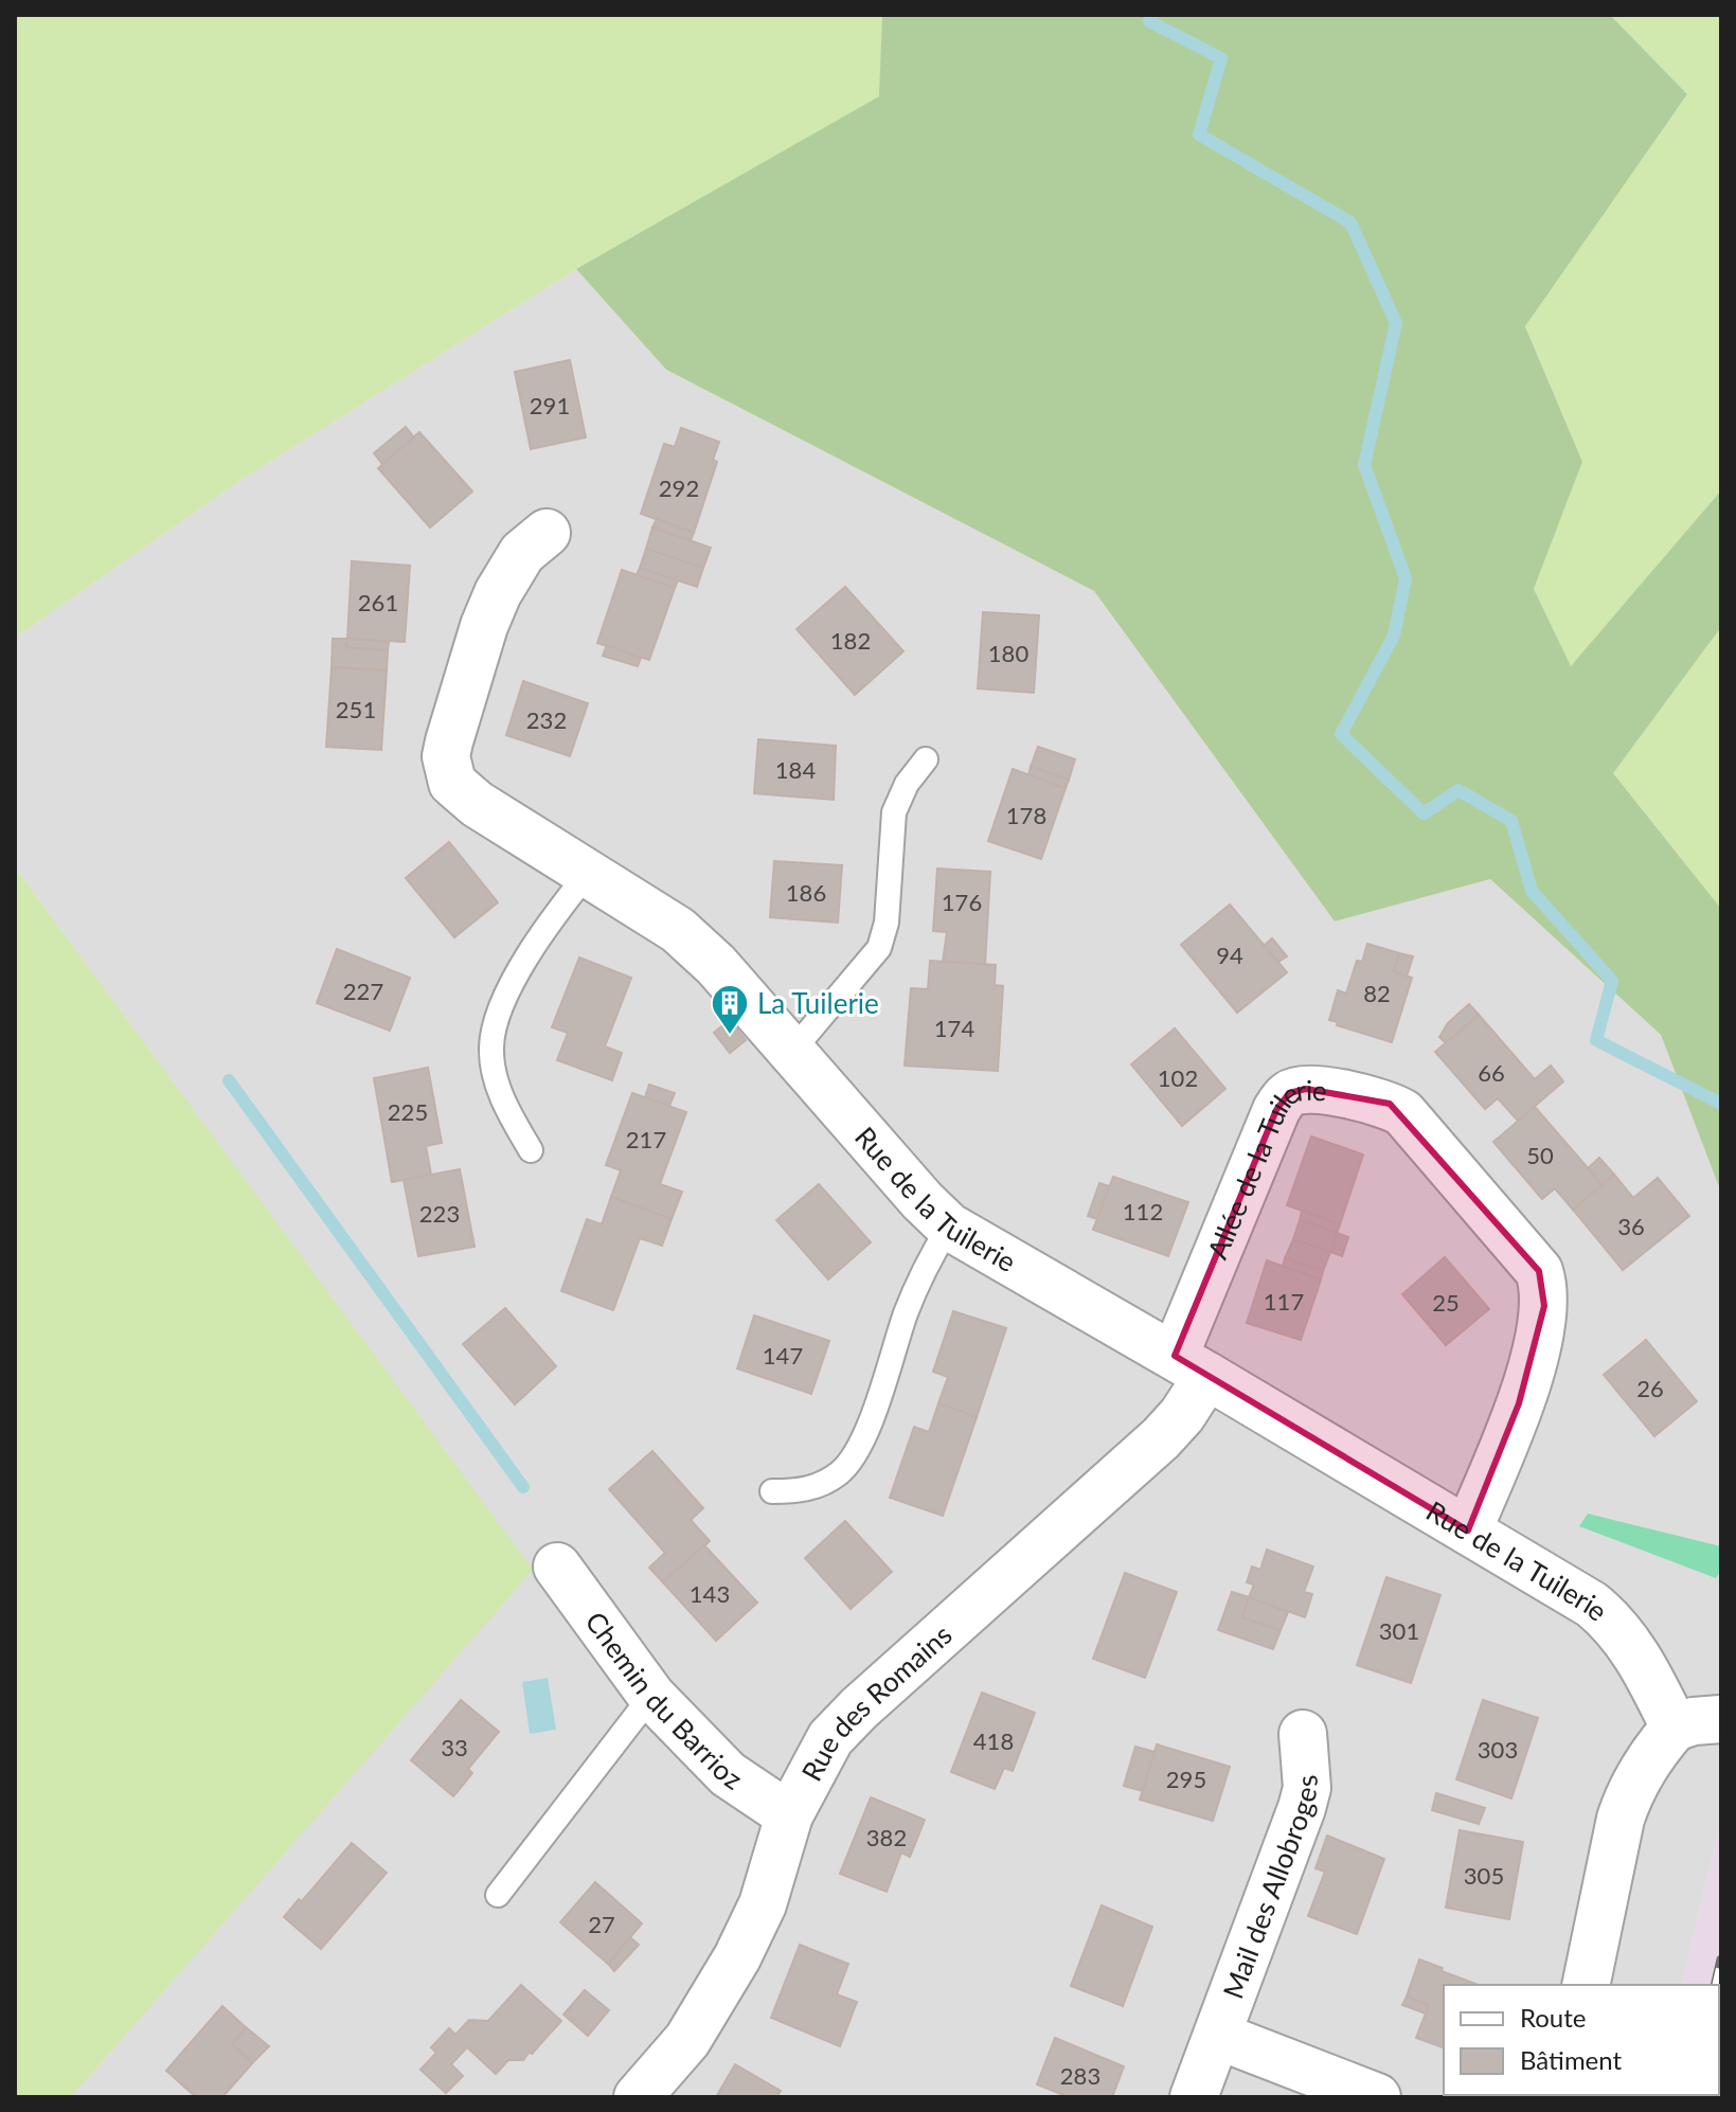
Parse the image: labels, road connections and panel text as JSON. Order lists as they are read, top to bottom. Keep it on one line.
{"streets":{"street":["Allée de la Tuilerie","Rue de la Tuilerie","Chemin du Barrioz","Rue des Romains","Mail des Allobroges"]},"crossings":[["Allée de la Tuilerie","Rue de la Tuilerie"],["Allée de la Tuilerie","Rue des Romains"],["Rue de la Tuilerie","Rue des Romains"],["Chemin du Barrioz","Rue des Romains"]],"places":{"building":["La Tuilerie"]},"house_numbers":["291","292","261","182","180","251","232","184","178","186","176","94","227","82","174","66","102","225","217","50","112","223","36","117","25","147","26","143","301","418","33","303","295","382","305","27","283"],"legend":["Route","Bâtiment"]}
